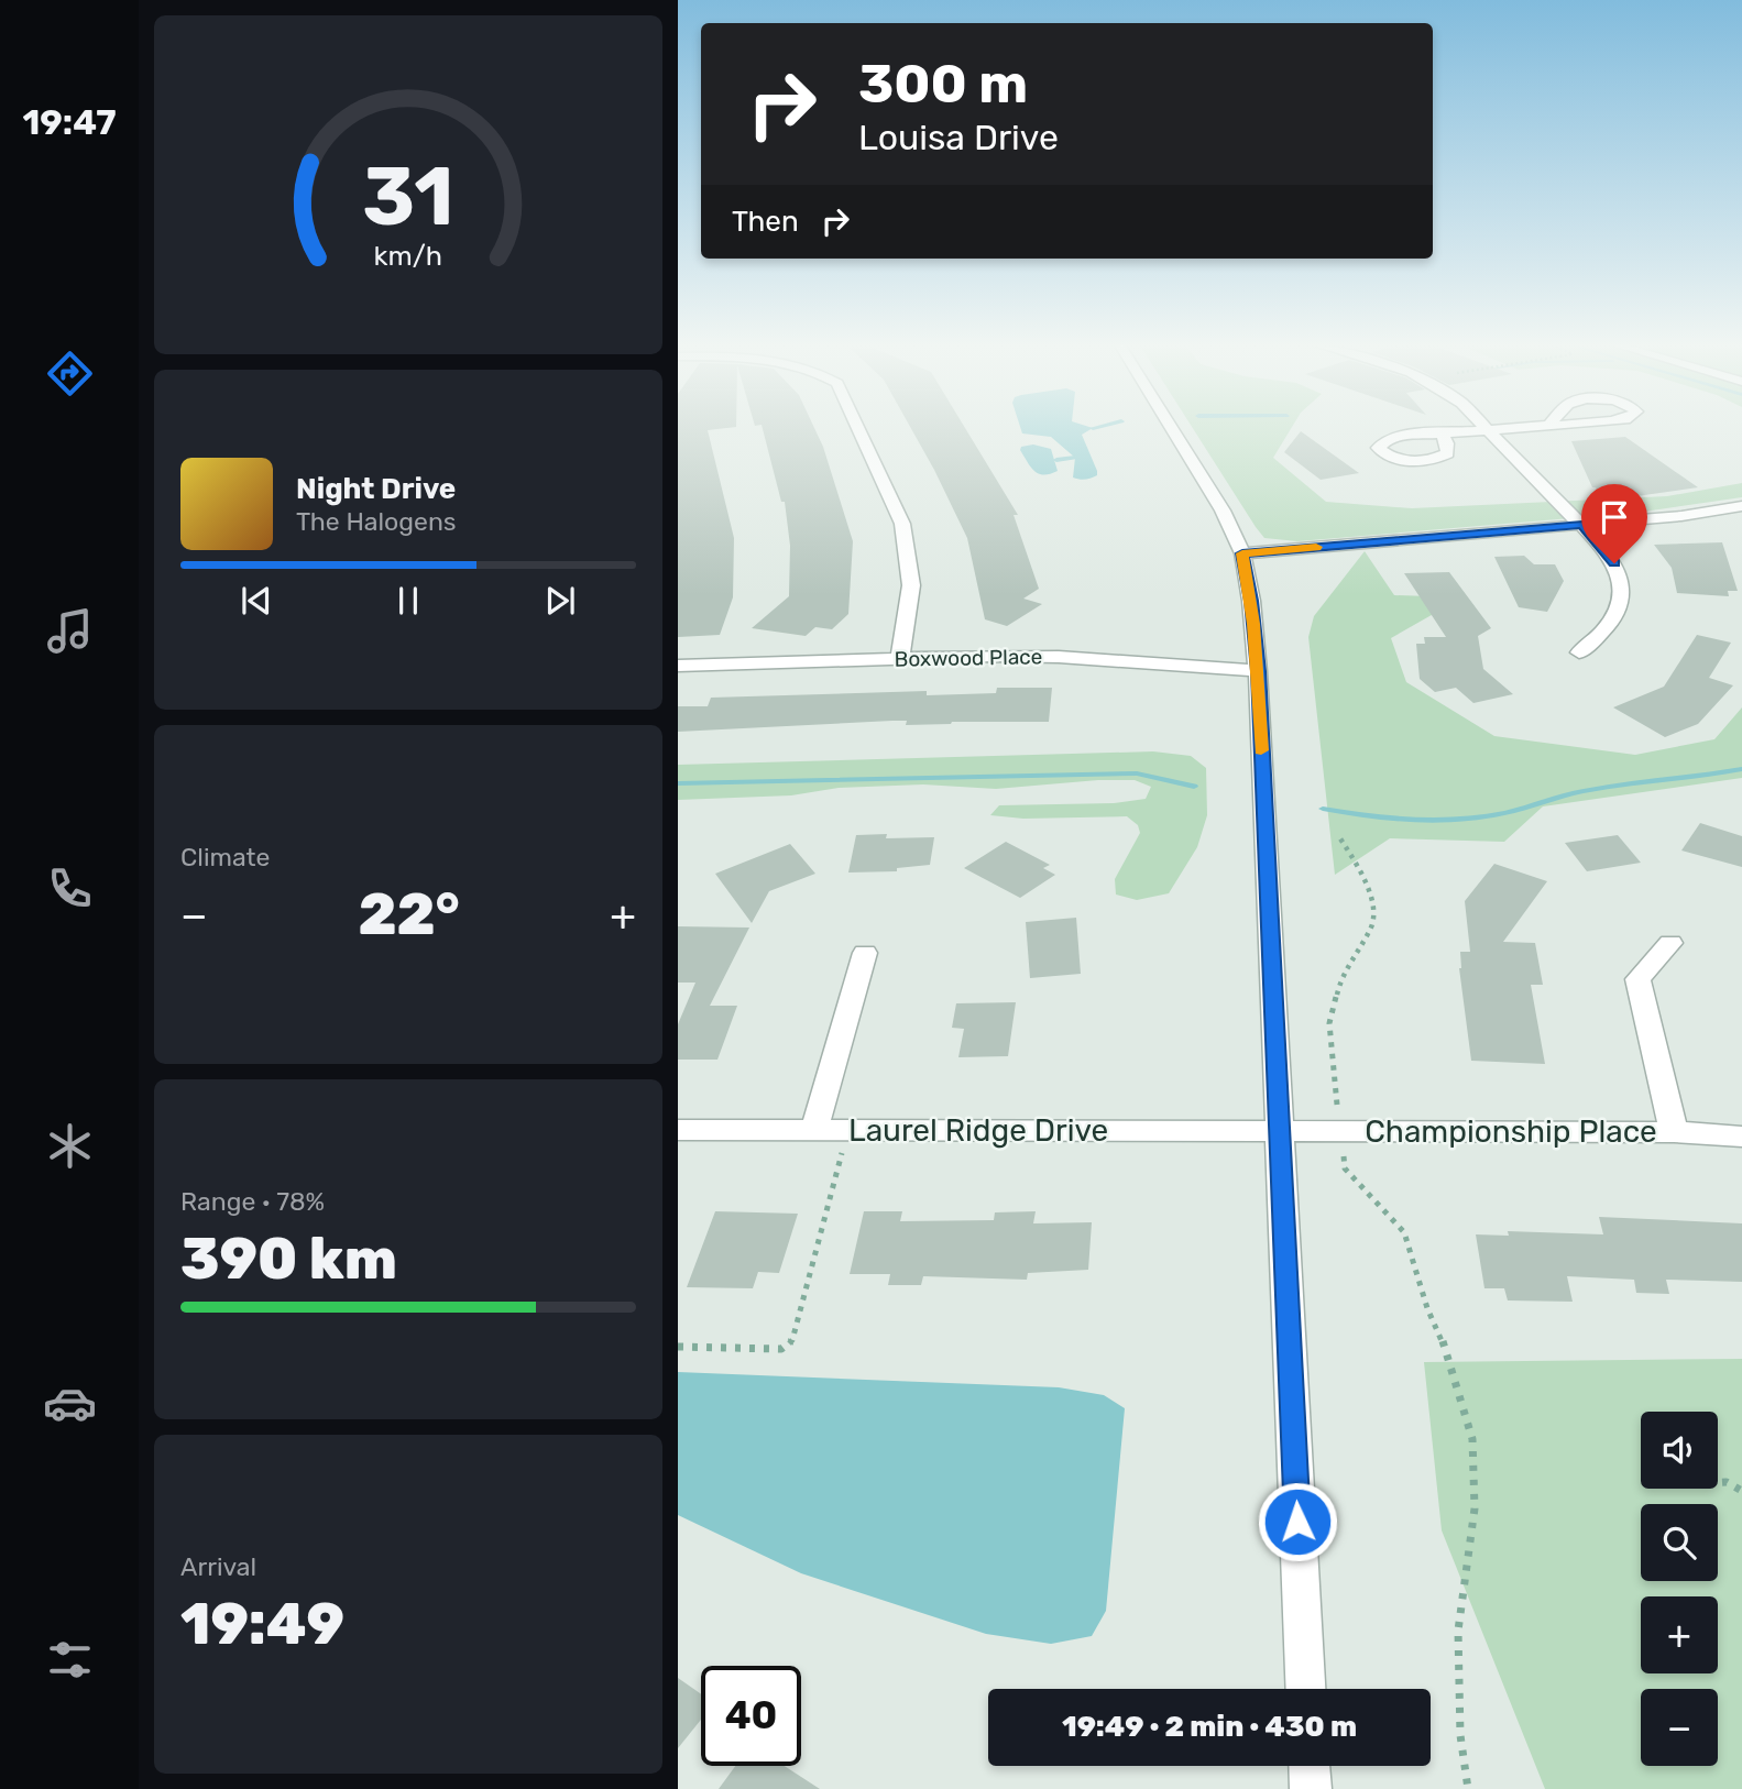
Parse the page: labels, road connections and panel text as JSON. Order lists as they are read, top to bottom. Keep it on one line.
{"streets":{"street":["Boxwood Place","Laurel Ridge Drive","Championship Place"]},"crossings":[["Laurel Ridge Drive","Championship Place"]],"page":{"tabs":"19:47","turn":["300 m","Louisa Drive"],"then":"Then","song":["Night Drive","The Halogens"],"tile":["Climate",["Range · 78%","390 km"],["Arrival","19:49"]],"heat":["−","22°","+"],"map_buttons":["+","−"],"limit":"40","trip":"19:49 · 2 min · 430 m","gauge":["31","km/h"]}}
